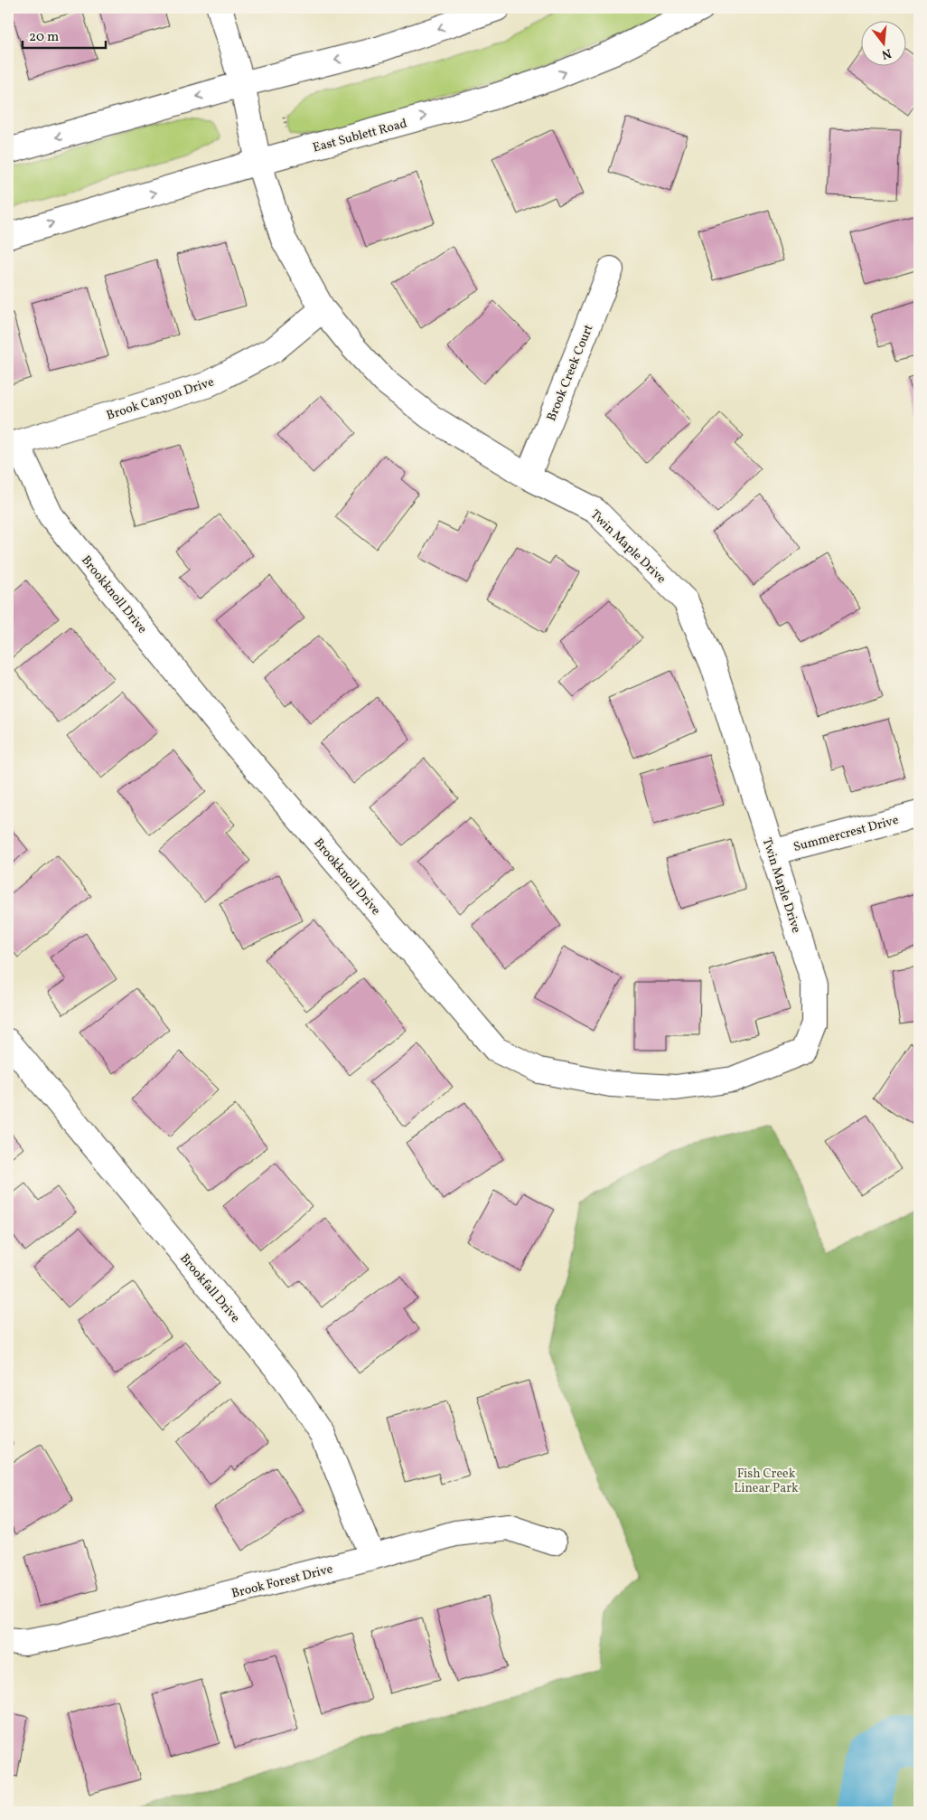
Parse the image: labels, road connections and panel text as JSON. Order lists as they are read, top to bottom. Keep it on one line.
{"streets":{"street":["East Sublett Road","Brook Creek Court","Brook Canyon Drive","Twin Maple Drive","Brookknoll Drive","Summercrest Drive","Brookfall Drive","Brook Forest Drive"]},"crossings":[["East Sublett Road","Twin Maple Drive"],["Brook Creek Court","Twin Maple Drive"],["Brook Canyon Drive","Twin Maple Drive"],["Brook Canyon Drive","Brookknoll Drive"],["Twin Maple Drive","Brookknoll Drive"],["Twin Maple Drive","Summercrest Drive"],["Brookfall Drive","Brook Forest Drive"]],"parks":["Fish Creek Linear Park"],"scale_bar":"20 m","north":"bottom"}
